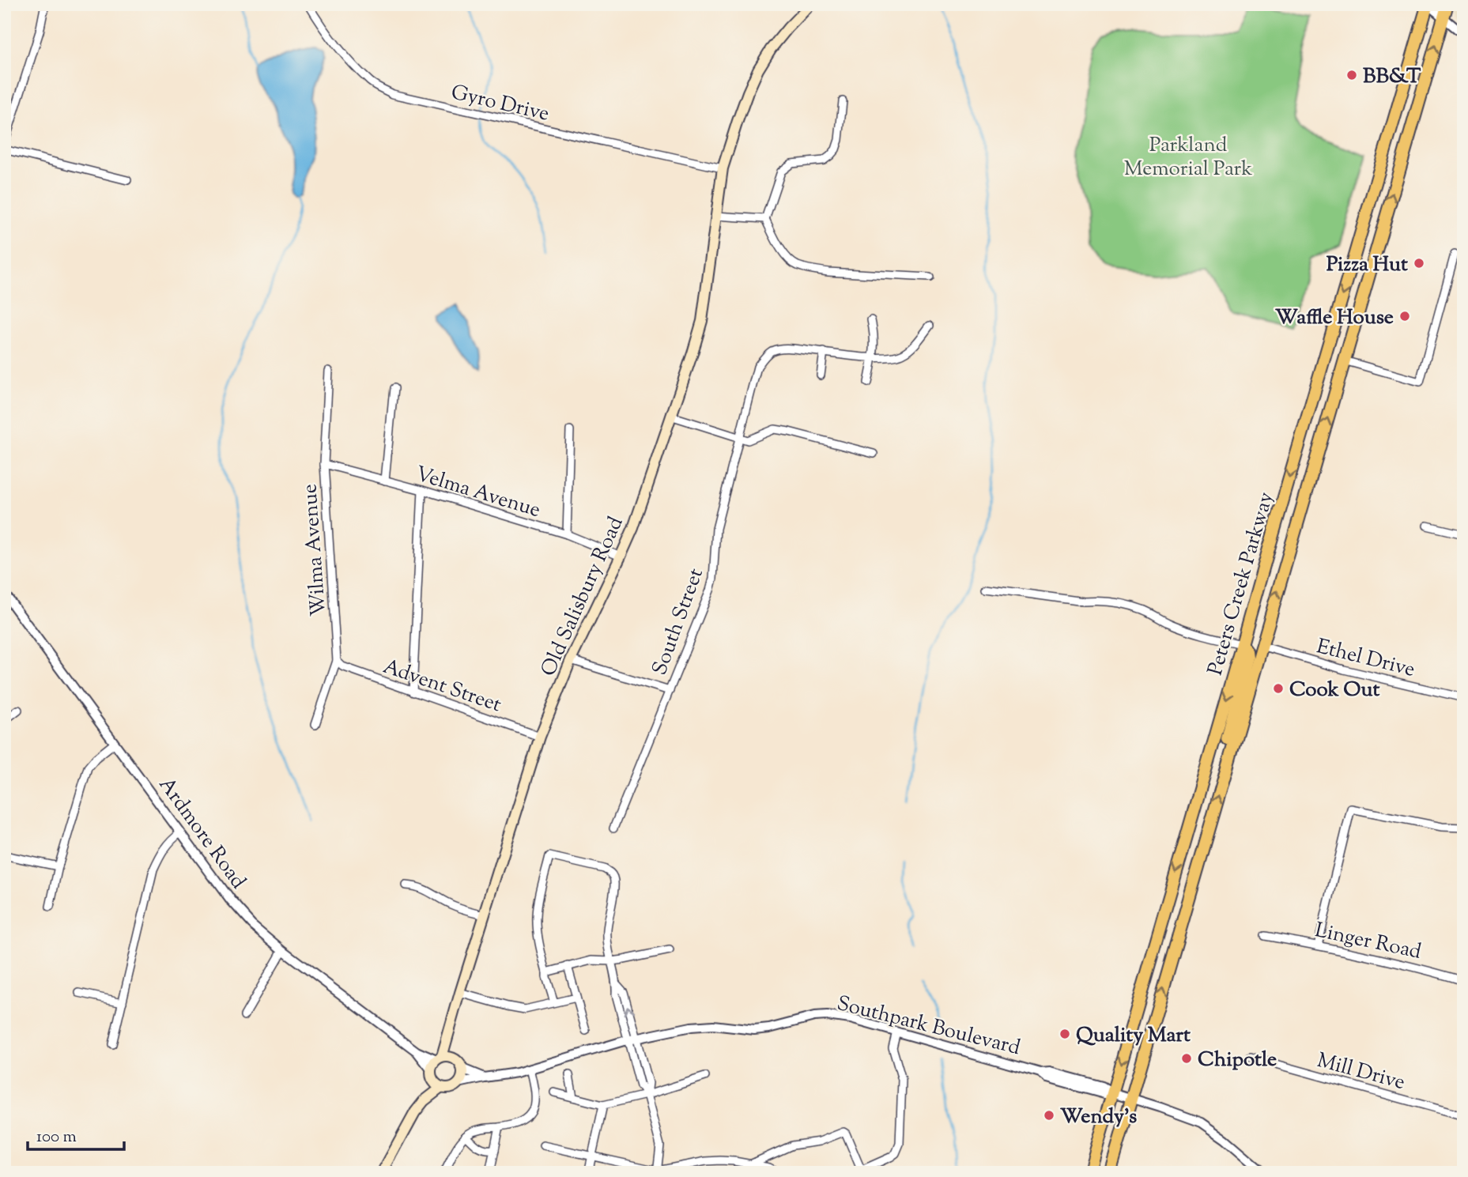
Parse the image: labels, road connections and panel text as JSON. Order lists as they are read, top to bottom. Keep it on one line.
{"streets":{"main road":["Peters Creek Parkway","Old Salisbury Road"],"street":["Gyro Drive","Velma Avenue","Wilma Avenue","South Street","Ethel Drive","Advent Street","Ardmore Road","Linger Road","Southpark Boulevard","Mill Drive"]},"crossings":[["Gyro Drive","Old Salisbury Road"],["Velma Avenue","Wilma Avenue"],["Velma Avenue","Old Salisbury Road"],["Wilma Avenue","Advent Street"],["Peters Creek Parkway","Ethel Drive"],["Peters Creek Parkway","Southpark Boulevard"],["Old Salisbury Road","Advent Street"],["Old Salisbury Road","Ardmore Road"],["Old Salisbury Road","Southpark Boulevard"],["Ardmore Road","Southpark Boulevard"]],"parks":["Parkland Memorial Park"],"places":["BB&T","Pizza Hut","Waffle House","Cook Out","Quality Mart","Chipotle","Wendy's"],"scale_bar":"100 m"}
